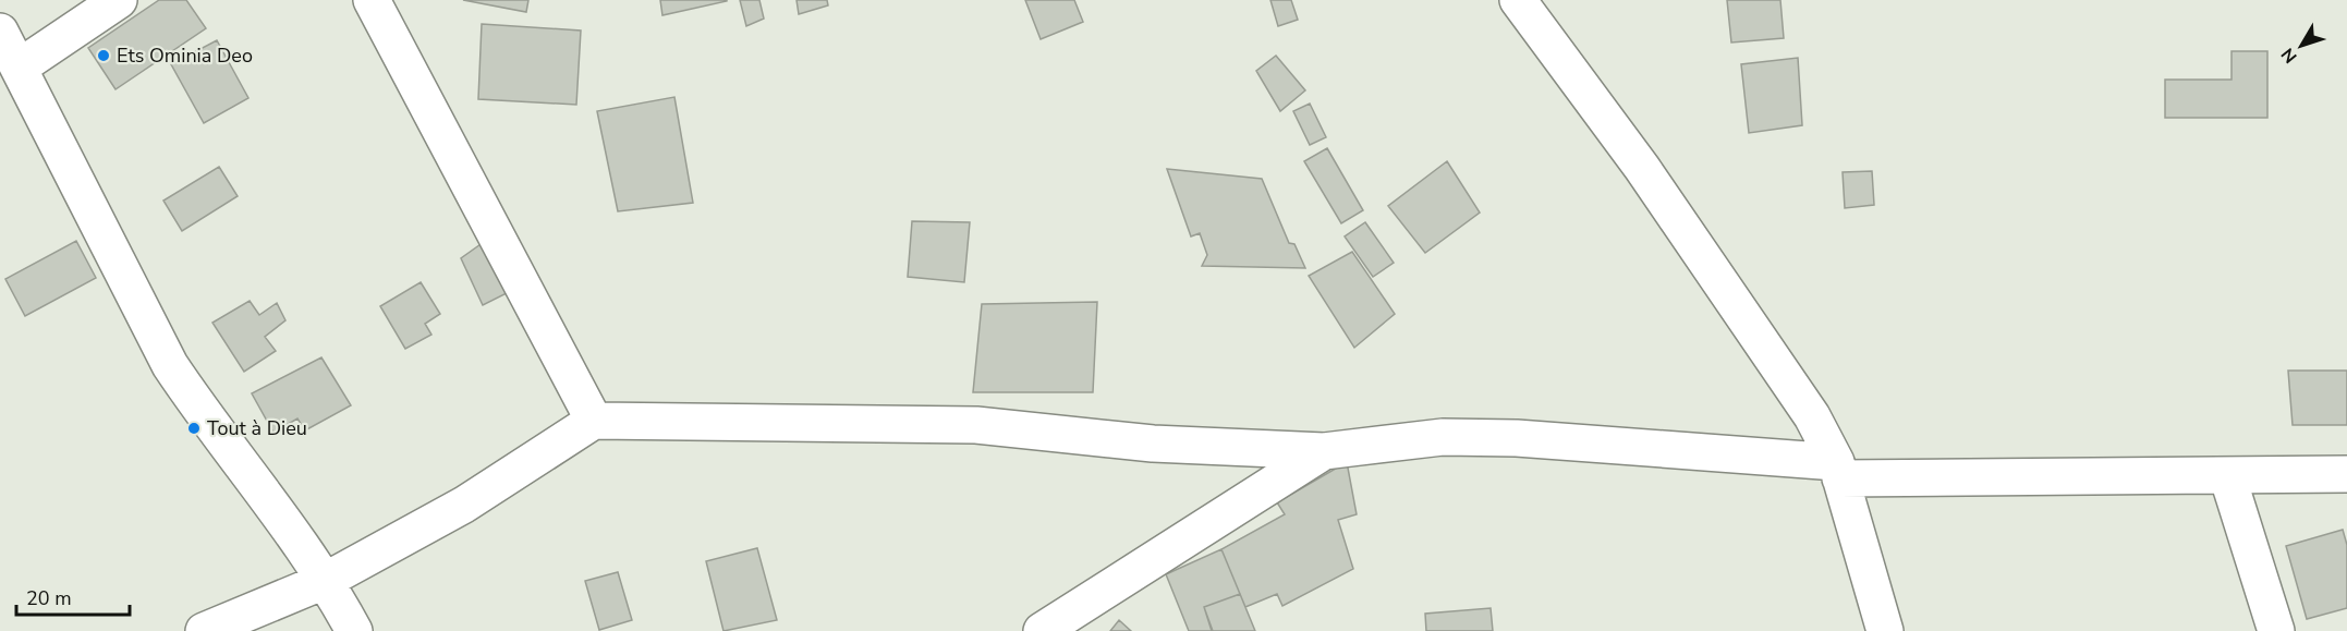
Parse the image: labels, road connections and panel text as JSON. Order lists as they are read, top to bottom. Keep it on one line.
{"places":["Ets Ominia Deo","Tout à Dieu"],"scale_bar":"20 m","north":"bottom left"}
